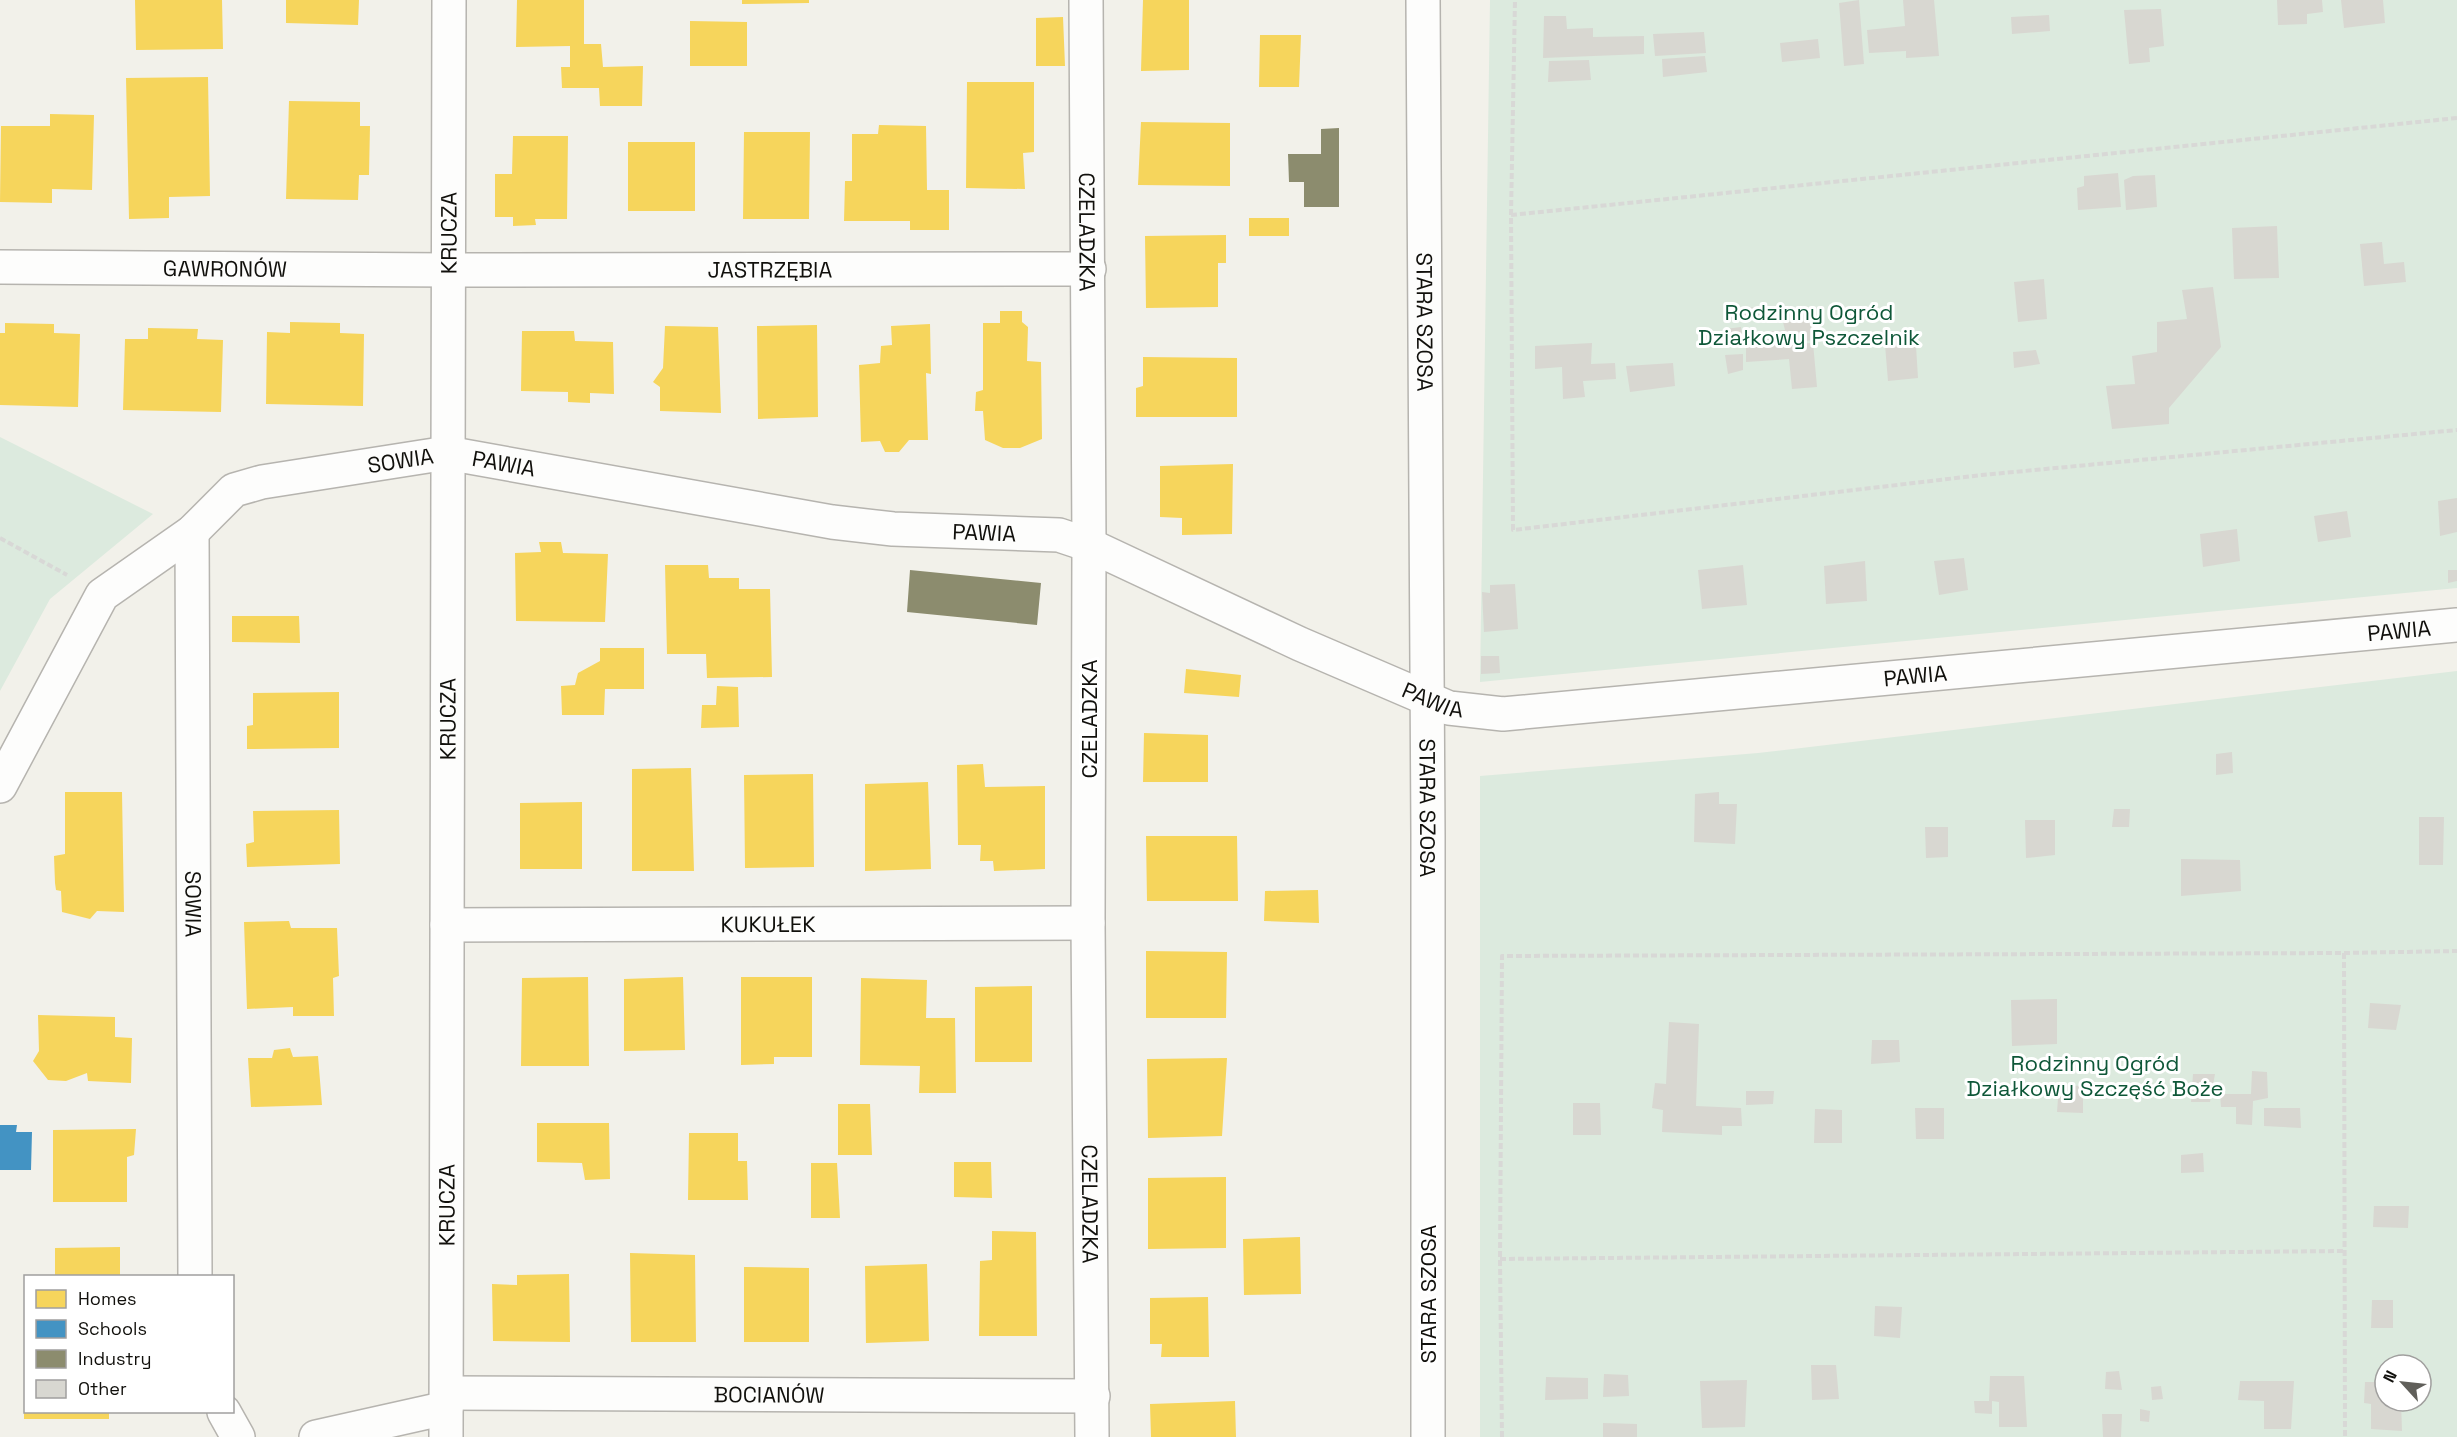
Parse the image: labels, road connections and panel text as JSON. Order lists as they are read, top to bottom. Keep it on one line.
{"streets":{"street":["KRUCZA","CZELADZKA","GAWRONÓW","JASTRZĘBIA","STARA SZOSA","SOWIA","PAWIA","KUKUŁEK","BOCIANÓW"]},"crossings":[["KRUCZA","GAWRONÓW"],["KRUCZA","JASTRZĘBIA"],["KRUCZA","SOWIA"],["KRUCZA","PAWIA"],["KRUCZA","KUKUŁEK"],["KRUCZA","BOCIANÓW"],["CZELADZKA","JASTRZĘBIA"],["CZELADZKA","PAWIA"],["CZELADZKA","KUKUŁEK"],["CZELADZKA","BOCIANÓW"],["GAWRONÓW","JASTRZĘBIA"],["STARA SZOSA","PAWIA"],["SOWIA","PAWIA"]],"parks":["Rodzinny Ogród Działkowy Pszczelnik","Rodzinny Ogród Działkowy Szczęść Boże"],"legend":["Homes","Schools","Industry","Other"],"north":"top left"}
